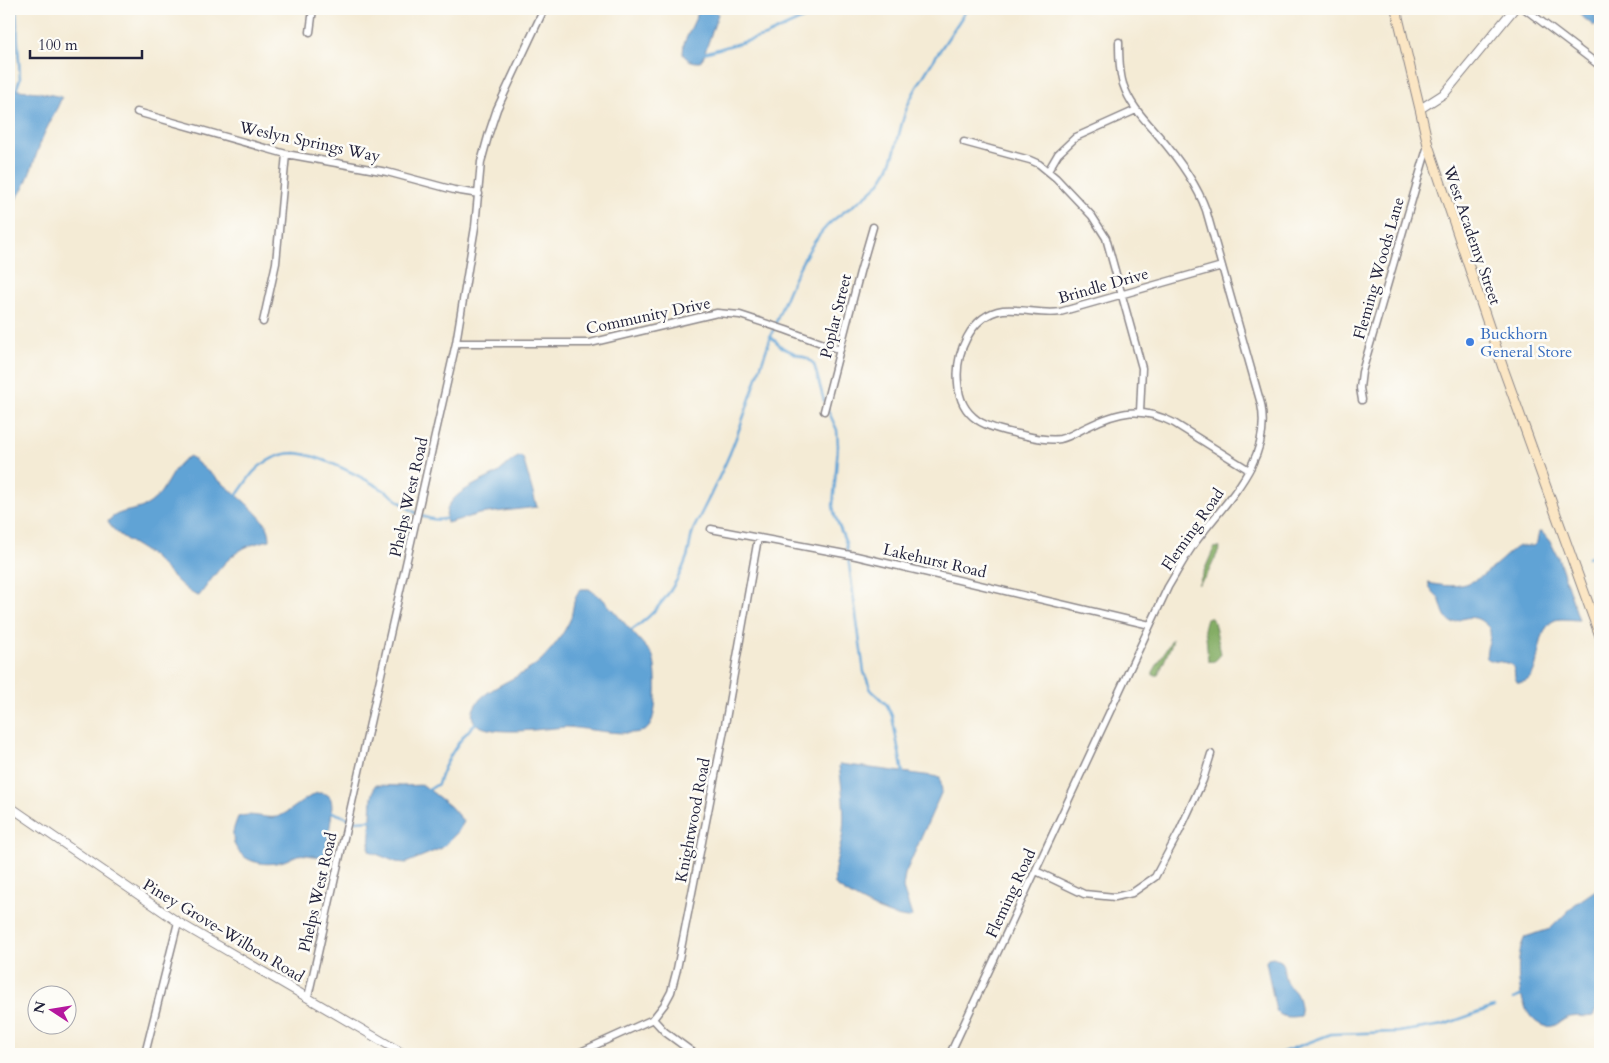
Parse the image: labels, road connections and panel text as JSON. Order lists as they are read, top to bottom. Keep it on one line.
{"streets":{"main road":["West Academy Street"],"street":["Weslyn Springs Way","Fleming Woods Lane","Brindle Drive","Community Drive","Poplar Street","Phelps West Road","Fleming Road","Lakehurst Road","Knightwood Road","Piney Grove-Wilbon Road"]},"crossings":[["Weslyn Springs Way","Phelps West Road"],["West Academy Street","Fleming Woods Lane"],["Brindle Drive","Fleming Road"],["Community Drive","Poplar Street"],["Community Drive","Phelps West Road"],["Phelps West Road","Piney Grove-Wilbon Road"],["Fleming Road","Lakehurst Road"],["Lakehurst Road","Knightwood Road"]],"places":["Buckhorn General Store"],"scale_bar":"100 m","north":"left"}
